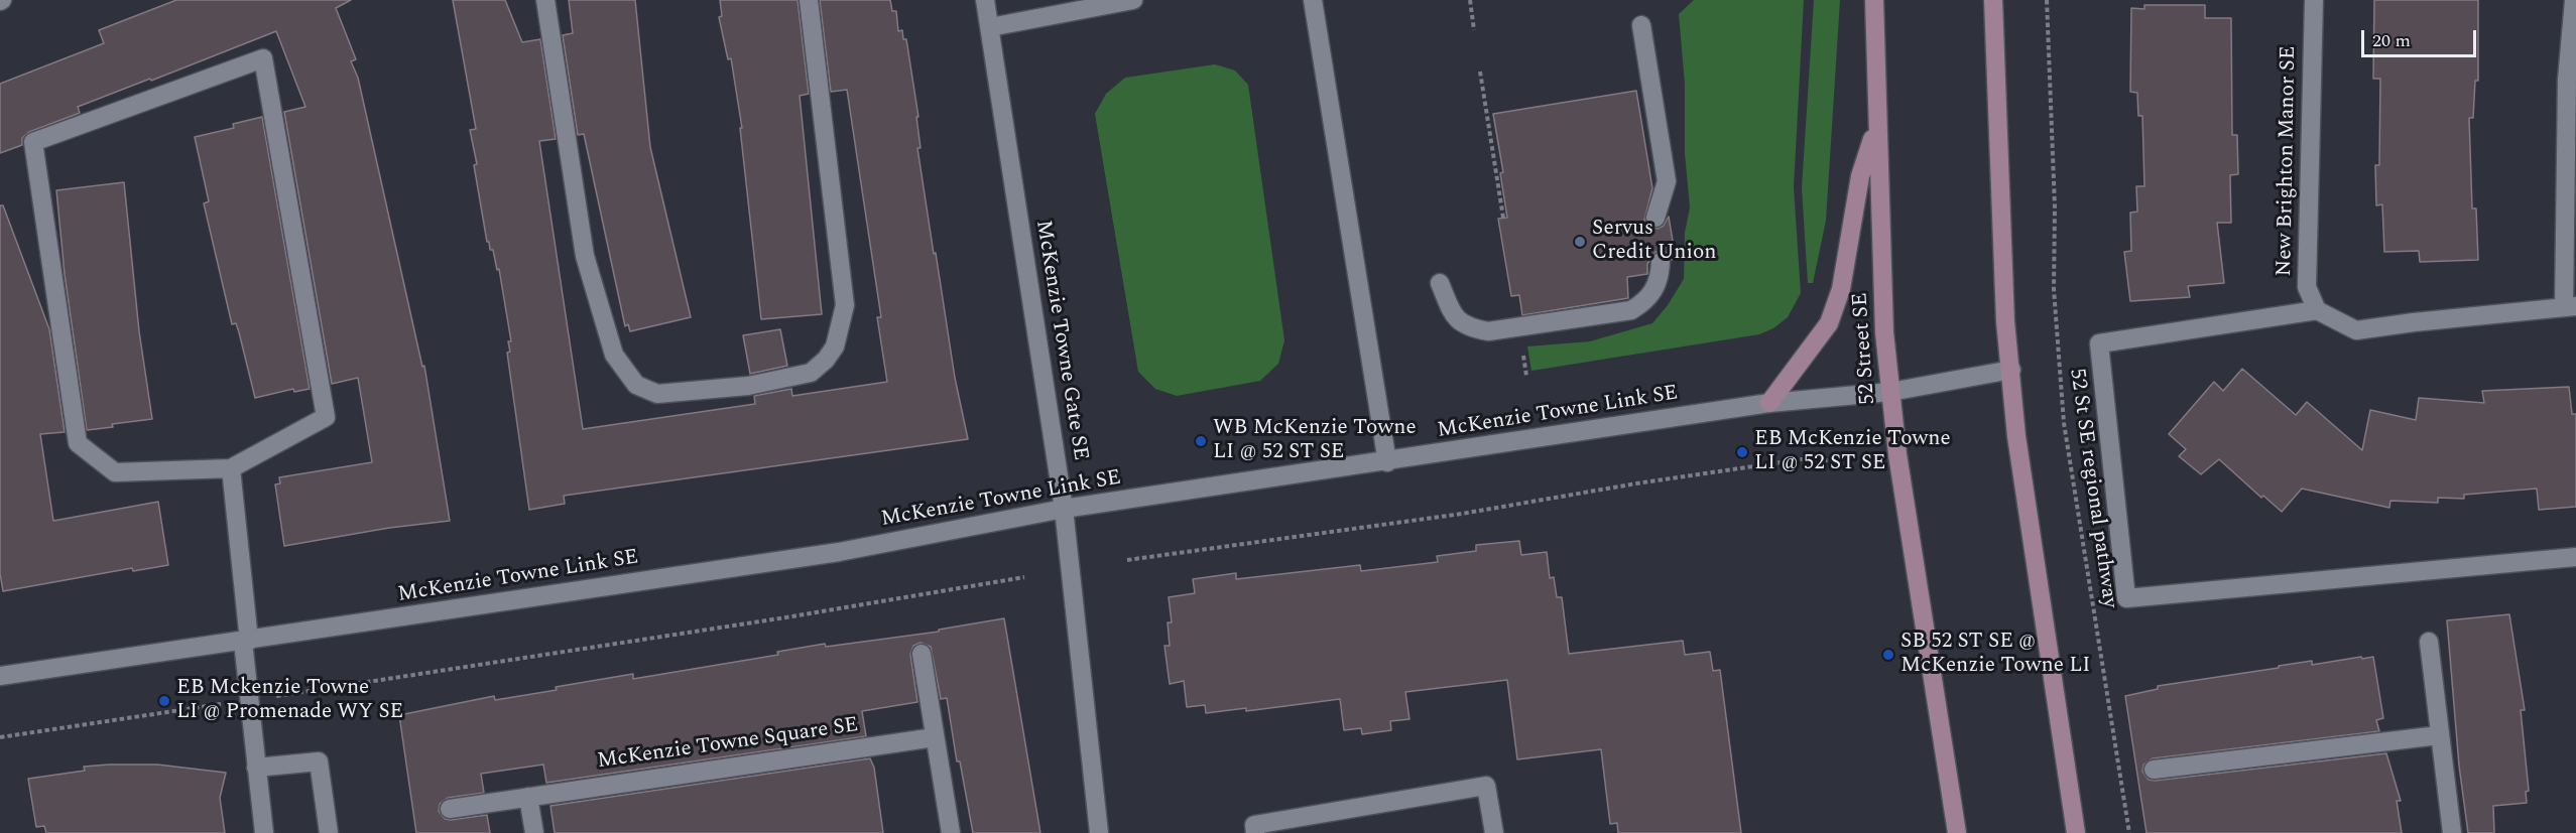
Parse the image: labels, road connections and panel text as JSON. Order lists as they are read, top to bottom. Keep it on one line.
{"streets":{"main road":["52 Street SE"],"street":["New Brighton Manor SE","McKenzie Towne Gate SE","McKenzie Towne Link SE","McKenzie Towne Square SE"],"path":["52 St SE regional pathway"]},"crossings":[["McKenzie Towne Gate SE","McKenzie Towne Link SE"],["52 Street SE","McKenzie Towne Link SE"]],"places":["Servus Credit Union","WB McKenzie Towne LI @ 52 ST SE","EB McKenzie Towne LI @ 52 ST SE","SB 52 ST SE @ McKenzie Towne LI","EB Mckenzie Towne LI @ Promenade WY SE"],"scale_bar":"20 m"}
